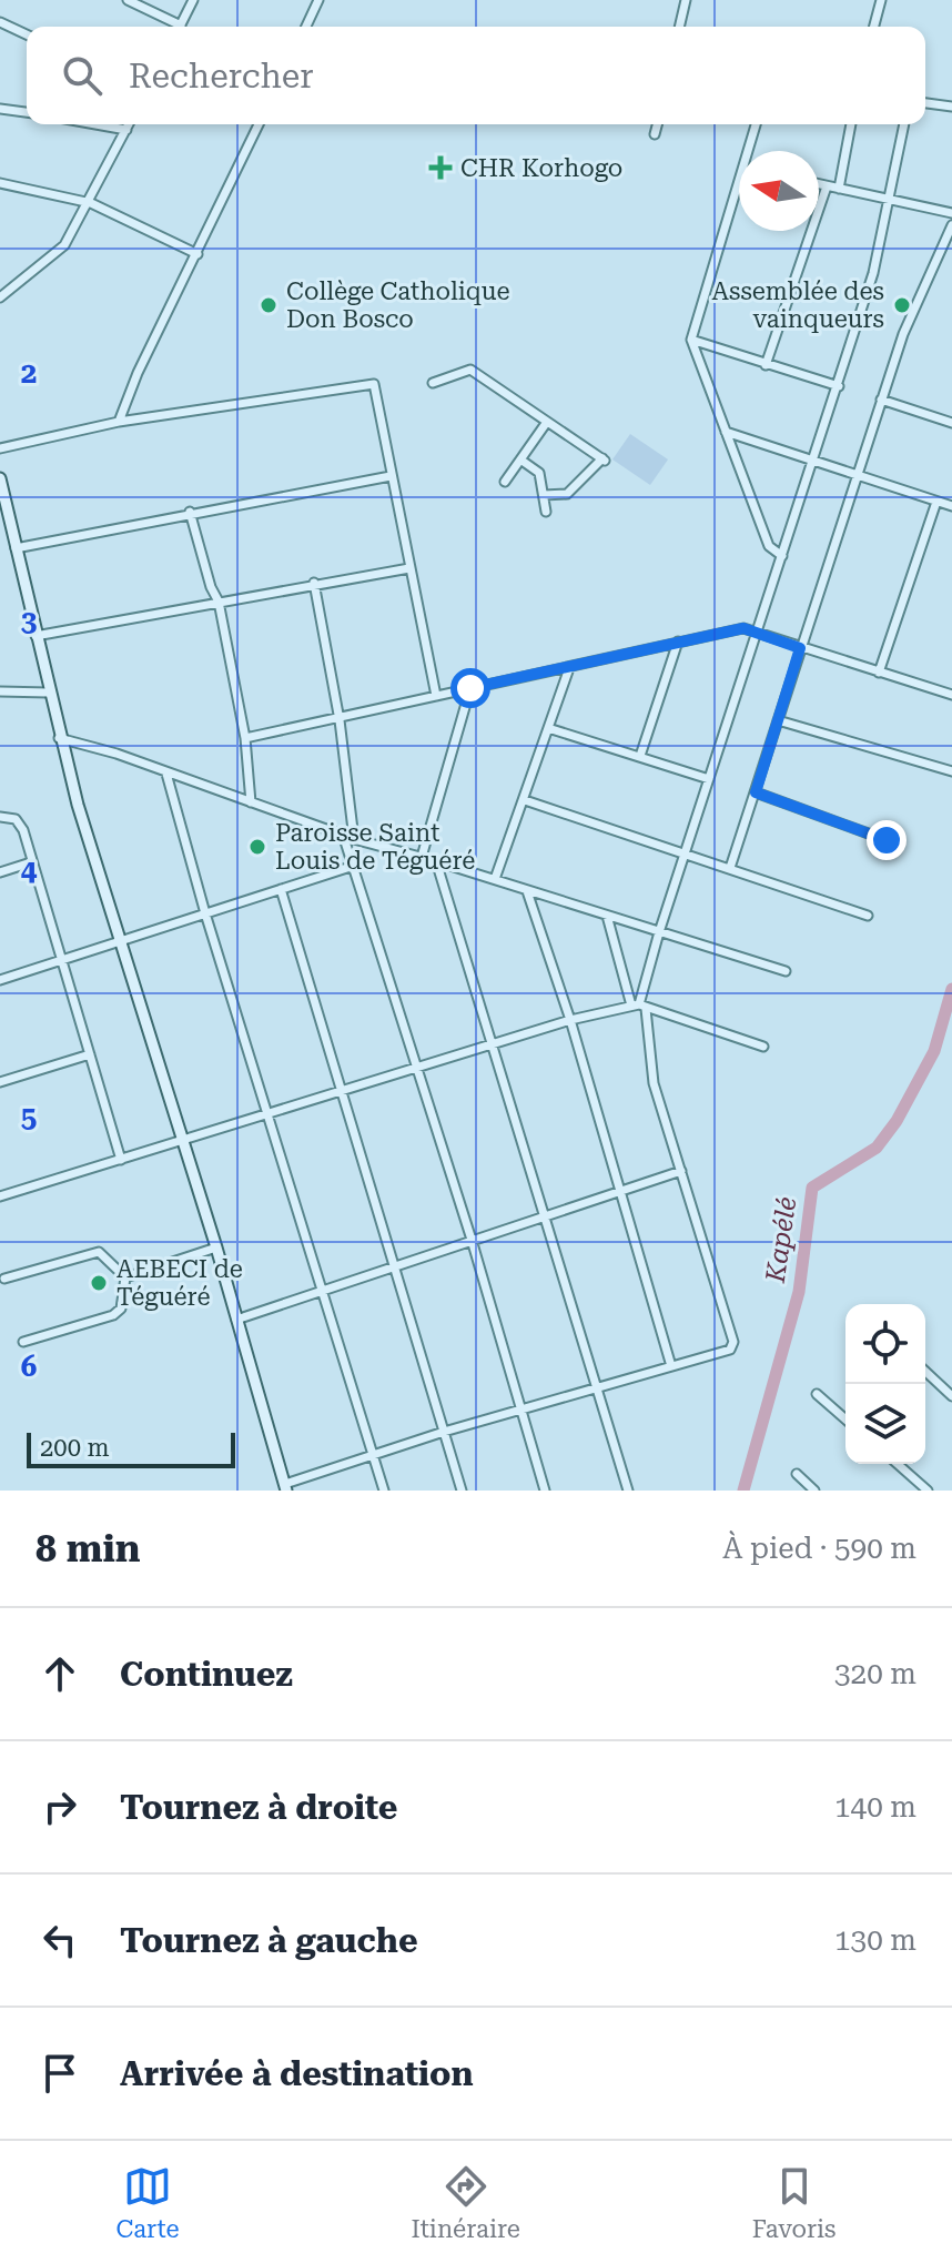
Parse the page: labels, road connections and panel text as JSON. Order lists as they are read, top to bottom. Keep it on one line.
{"water":["Kapélé"],"places":{"health":["CHR Korhogo"],"other":["Collège Catholique Don Bosco","Assemblée des vainqueurs","Paroisse Saint Louis de Téguéré","AEBECI de Téguéré"]},"scale_bar":"200 m","north":"left","page":{"search":"Rechercher","scale":"200 m","heading":["8 min","À pied · 590 m"],"list":[["Continuez","320 m"],["Tournez à droite","140 m"],["Tournez à gauche","130 m"],"Arrivée à destination"],"nav":["Carte","Itinéraire","Favoris"]},"grid":{"rows":["2","3","4","5","6"]}}
